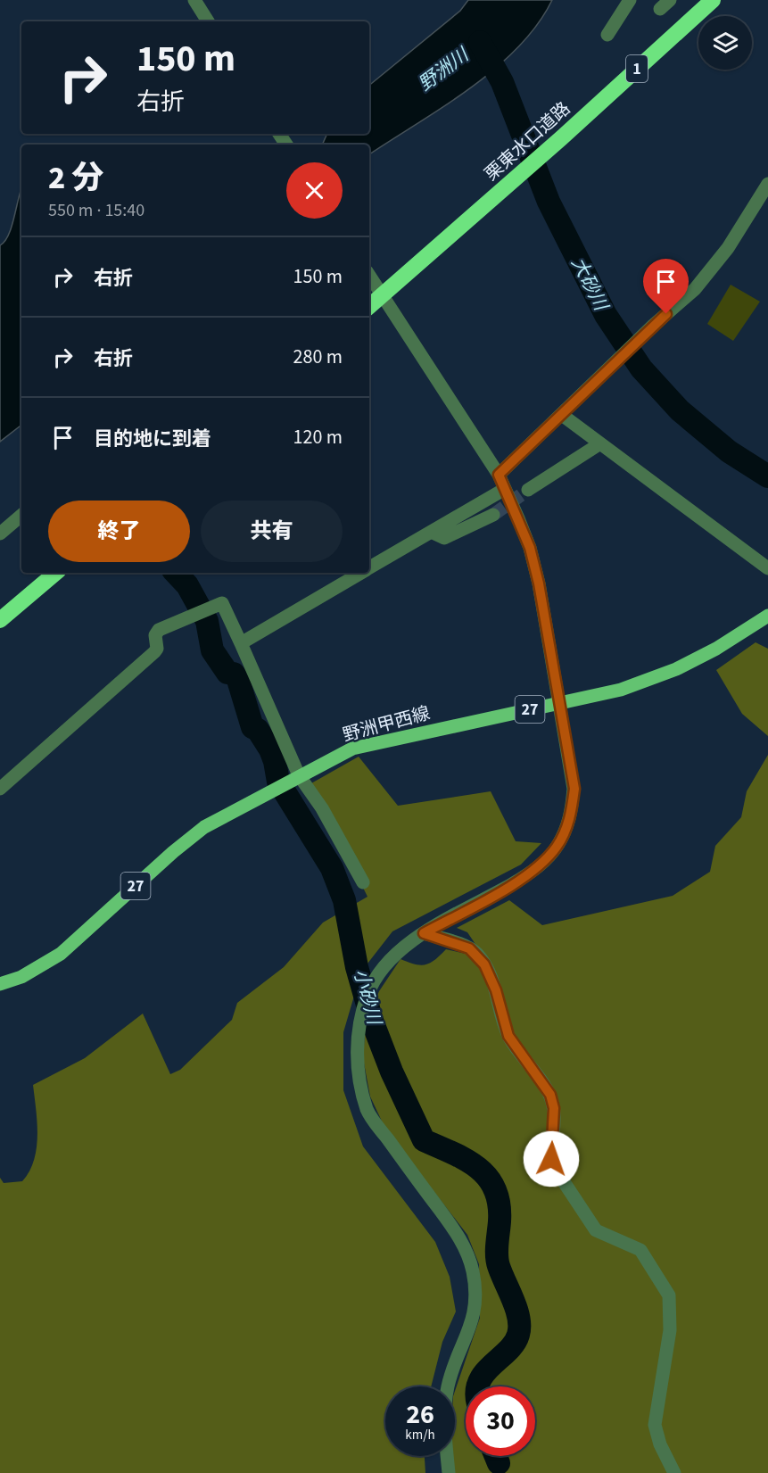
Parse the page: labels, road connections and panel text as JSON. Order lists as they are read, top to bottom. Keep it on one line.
{"streets":{"highway":["1","栗東水口道路"],"main road":["27","野洲甲西線"]},"water":["野洲川","大砂川","小砂川"],"page":{"turn":["150 m","右折"],"heading":["2 分","550 m · 15:40"],"list":[{"name":"右折","value":"150 m"},{"name":"右折","value":"280 m"},{"name":"目的地に到着","value":"120 m"}],"buttons":["終了","共有"],"speed":"26 km/h","limit":"30"}}
